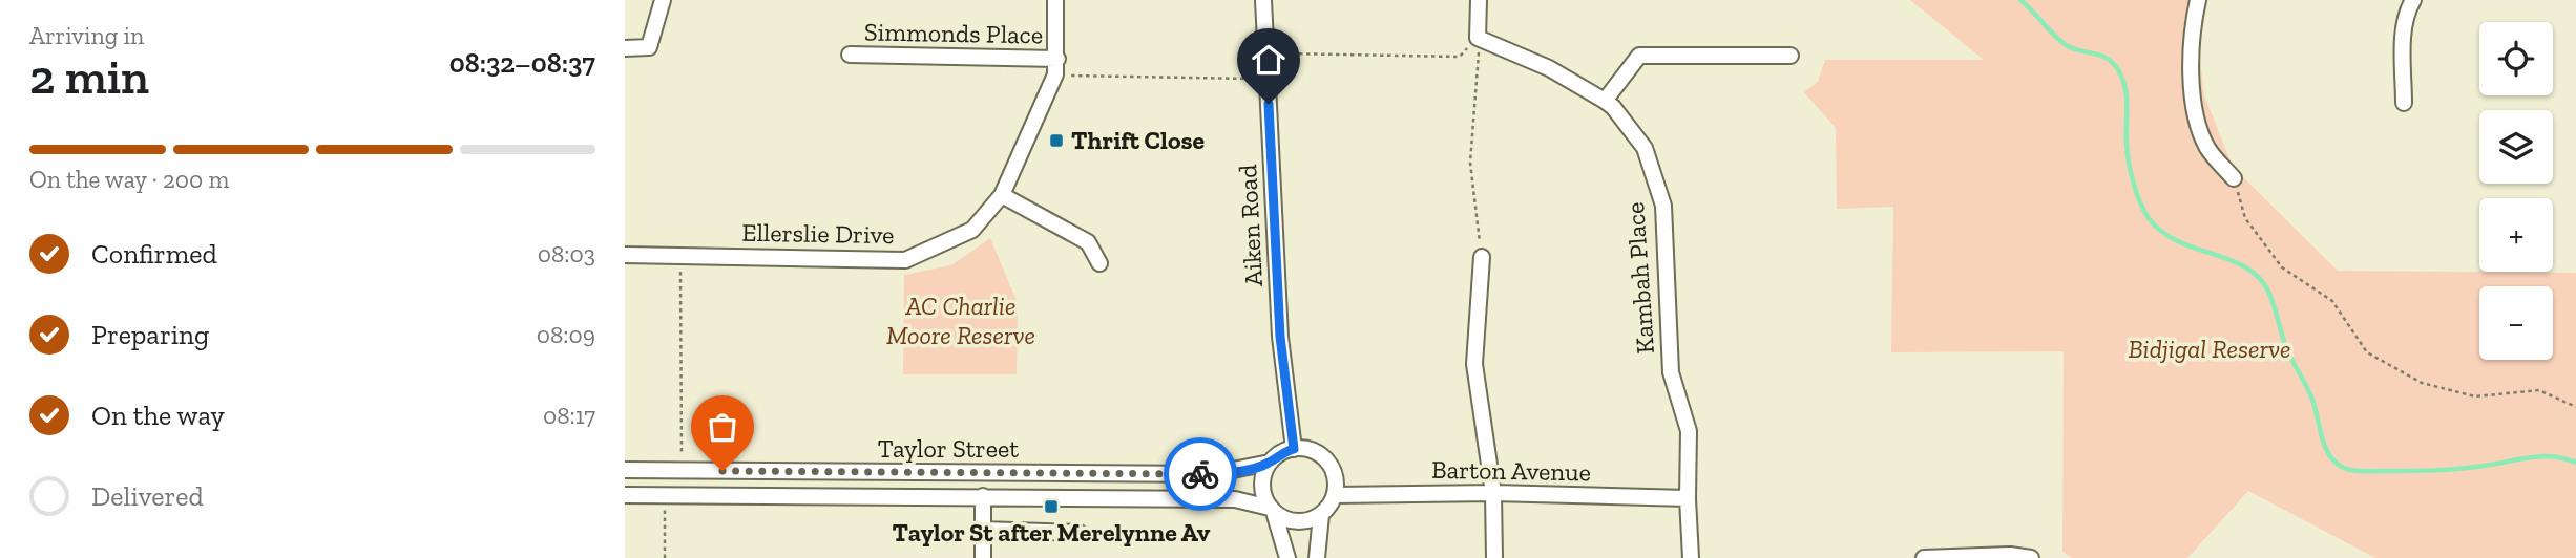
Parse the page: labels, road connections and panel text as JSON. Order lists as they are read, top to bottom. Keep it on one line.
{"streets":{"street":["Simmonds Place","Aiken Road","Ellerslie Drive","Kambah Place","Taylor Street","Barton Avenue"]},"crossings":[["Simmonds Place","Ellerslie Drive"],["Aiken Road","Taylor Street"],["Aiken Road","Barton Avenue"],["Kambah Place","Barton Avenue"],["Taylor Street","Barton Avenue"]],"parks":["AC Charlie Moore Reserve","Bidjigal Reserve"],"places":{"transit":["Thrift Close","Taylor St after Merelynne Av"]},"page":{"heading":["2 min","Arriving in","08:32–08:37"],"map_buttons":["+","−"],"bar":"On the way · 200 m","list":[["Confirmed","08:03"],["Preparing","08:09"],["On the way","08:17"],"Delivered"]}}
